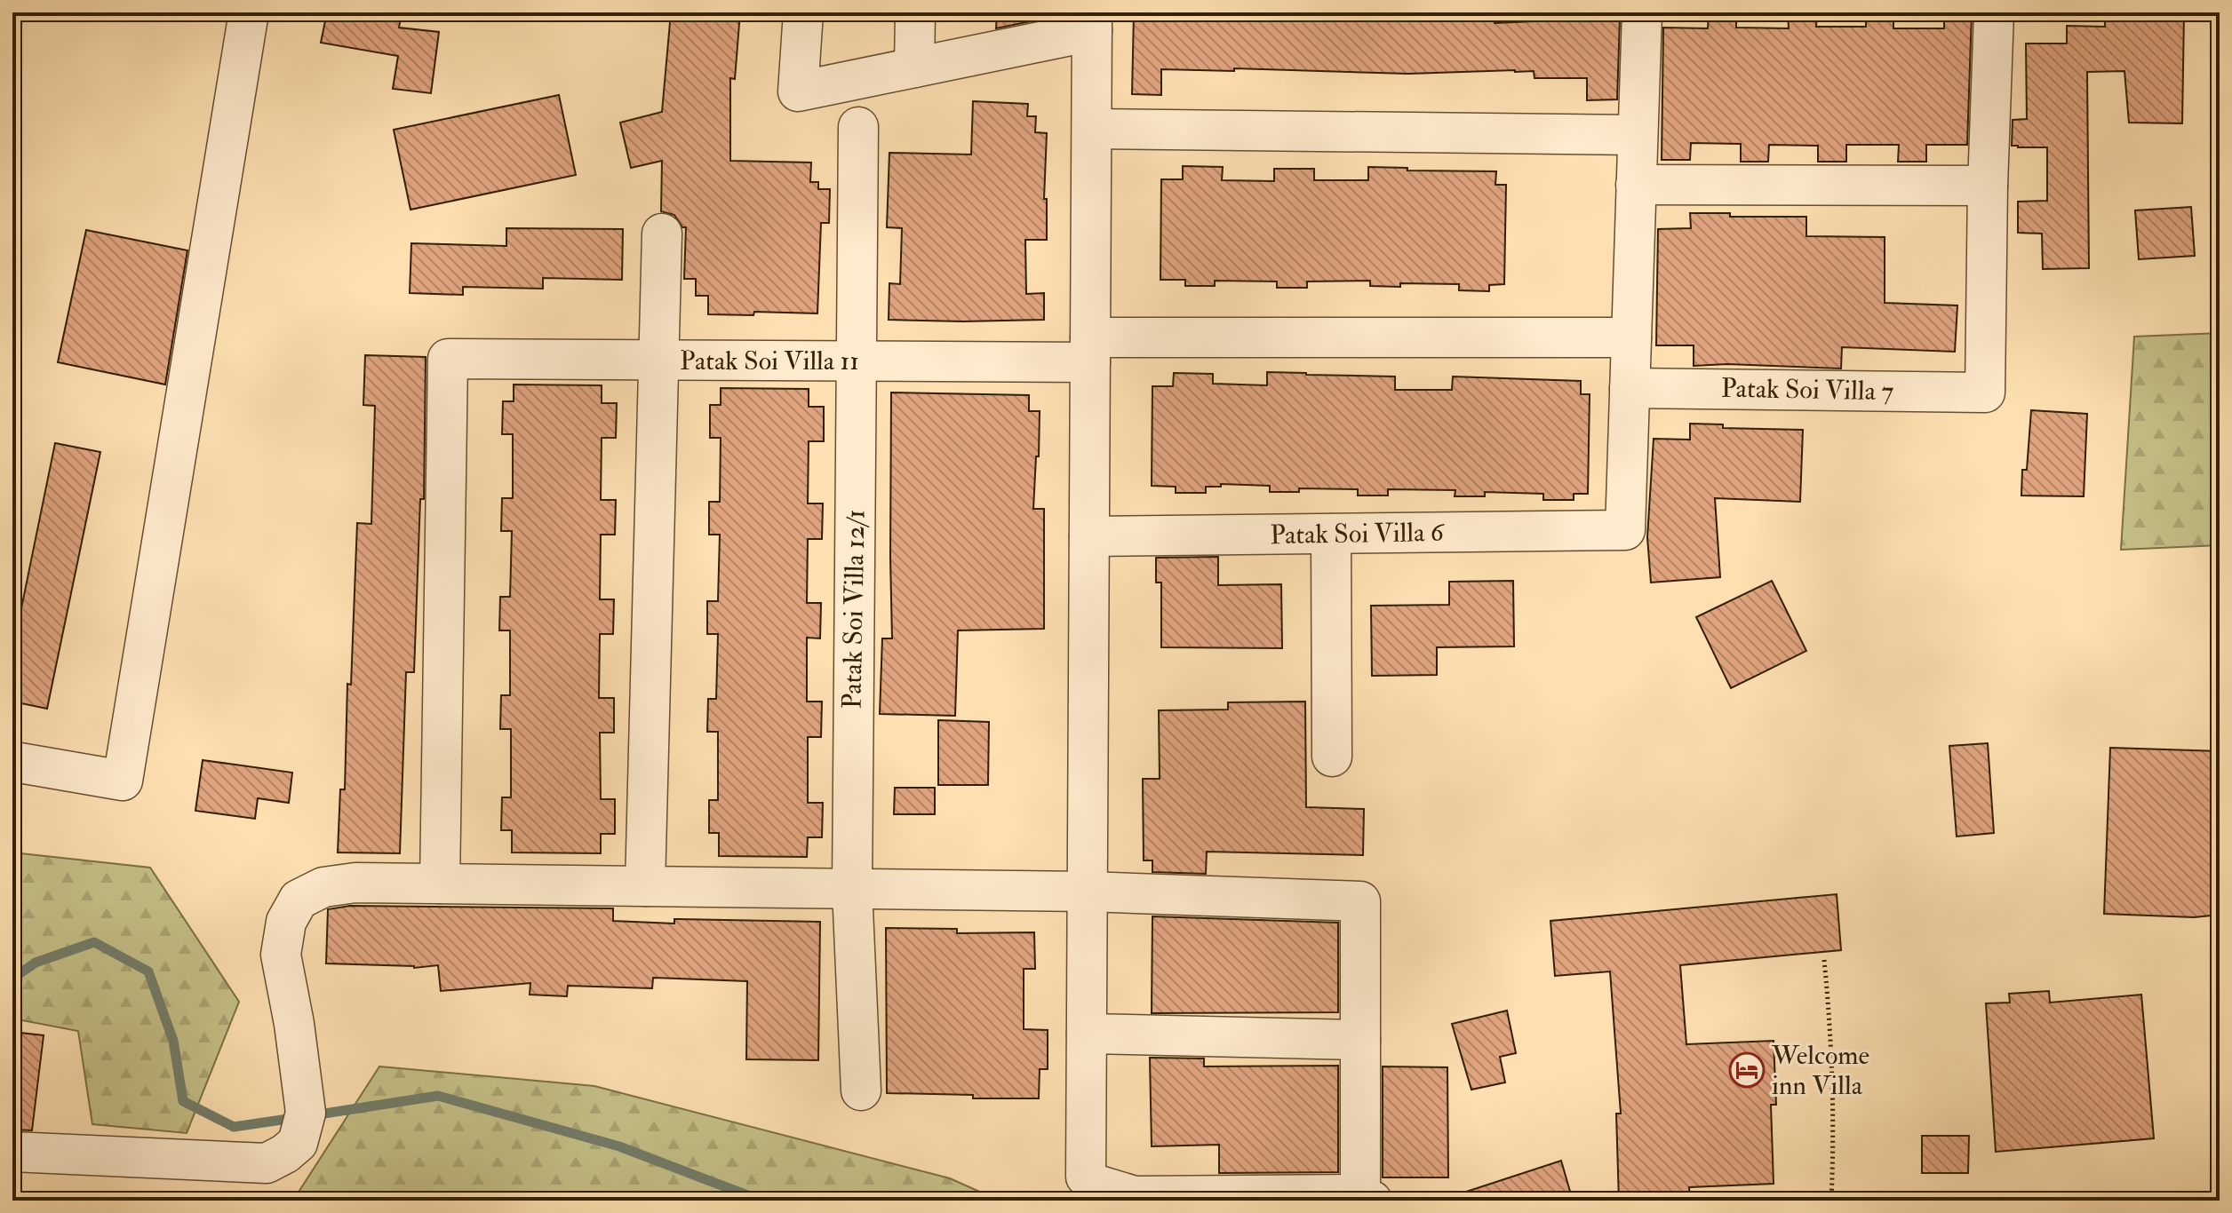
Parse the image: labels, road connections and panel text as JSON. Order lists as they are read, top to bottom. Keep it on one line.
{"streets":{"street":["Patak Soi Villa 11","Patak Soi Villa 7","Patak Soi Villa 6","Patak Soi Villa 12/1"]},"crossings":[["Patak Soi Villa 11","Patak Soi Villa 12/1"],["Patak Soi Villa 7","Patak Soi Villa 6"]],"places":{"hotel":["Welcome inn Villa"]}}
